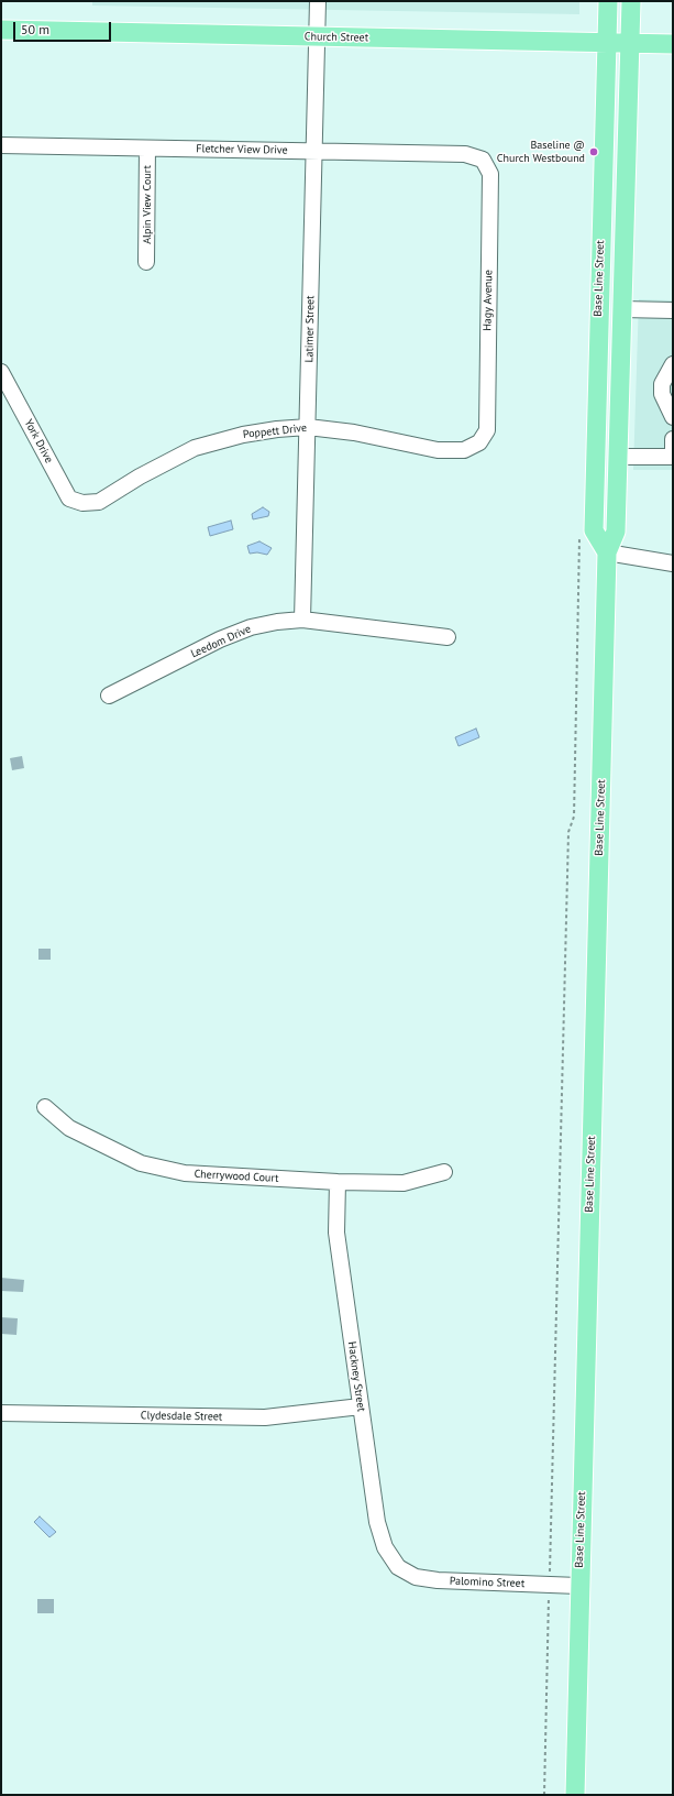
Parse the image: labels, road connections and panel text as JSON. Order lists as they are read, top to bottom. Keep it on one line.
{"streets":{"main road":["Church Street","Base Line Street"],"street":["Fletcher View Drive","Alpin View Court","Hagy Avenue","Latimer Street","Poppett Drive","York Drive","Leedom Drive","Cherrywood Court","Hackney Street","Clydesdale Street","Palomino Street"]},"crossings":[["Church Street","Base Line Street"],["Church Street","Latimer Street"],["Fletcher View Drive","Alpin View Court"],["Fletcher View Drive","Hagy Avenue"],["Fletcher View Drive","Latimer Street"],["Base Line Street","Palomino Street"],["Hagy Avenue","Poppett Drive"],["Latimer Street","Poppett Drive"],["Latimer Street","Leedom Drive"],["Poppett Drive","York Drive"],["Cherrywood Court","Hackney Street"],["Hackney Street","Clydesdale Street"],["Hackney Street","Palomino Street"]],"places":["Baseline @ Church Westbound"],"scale_bar":"50 m"}
